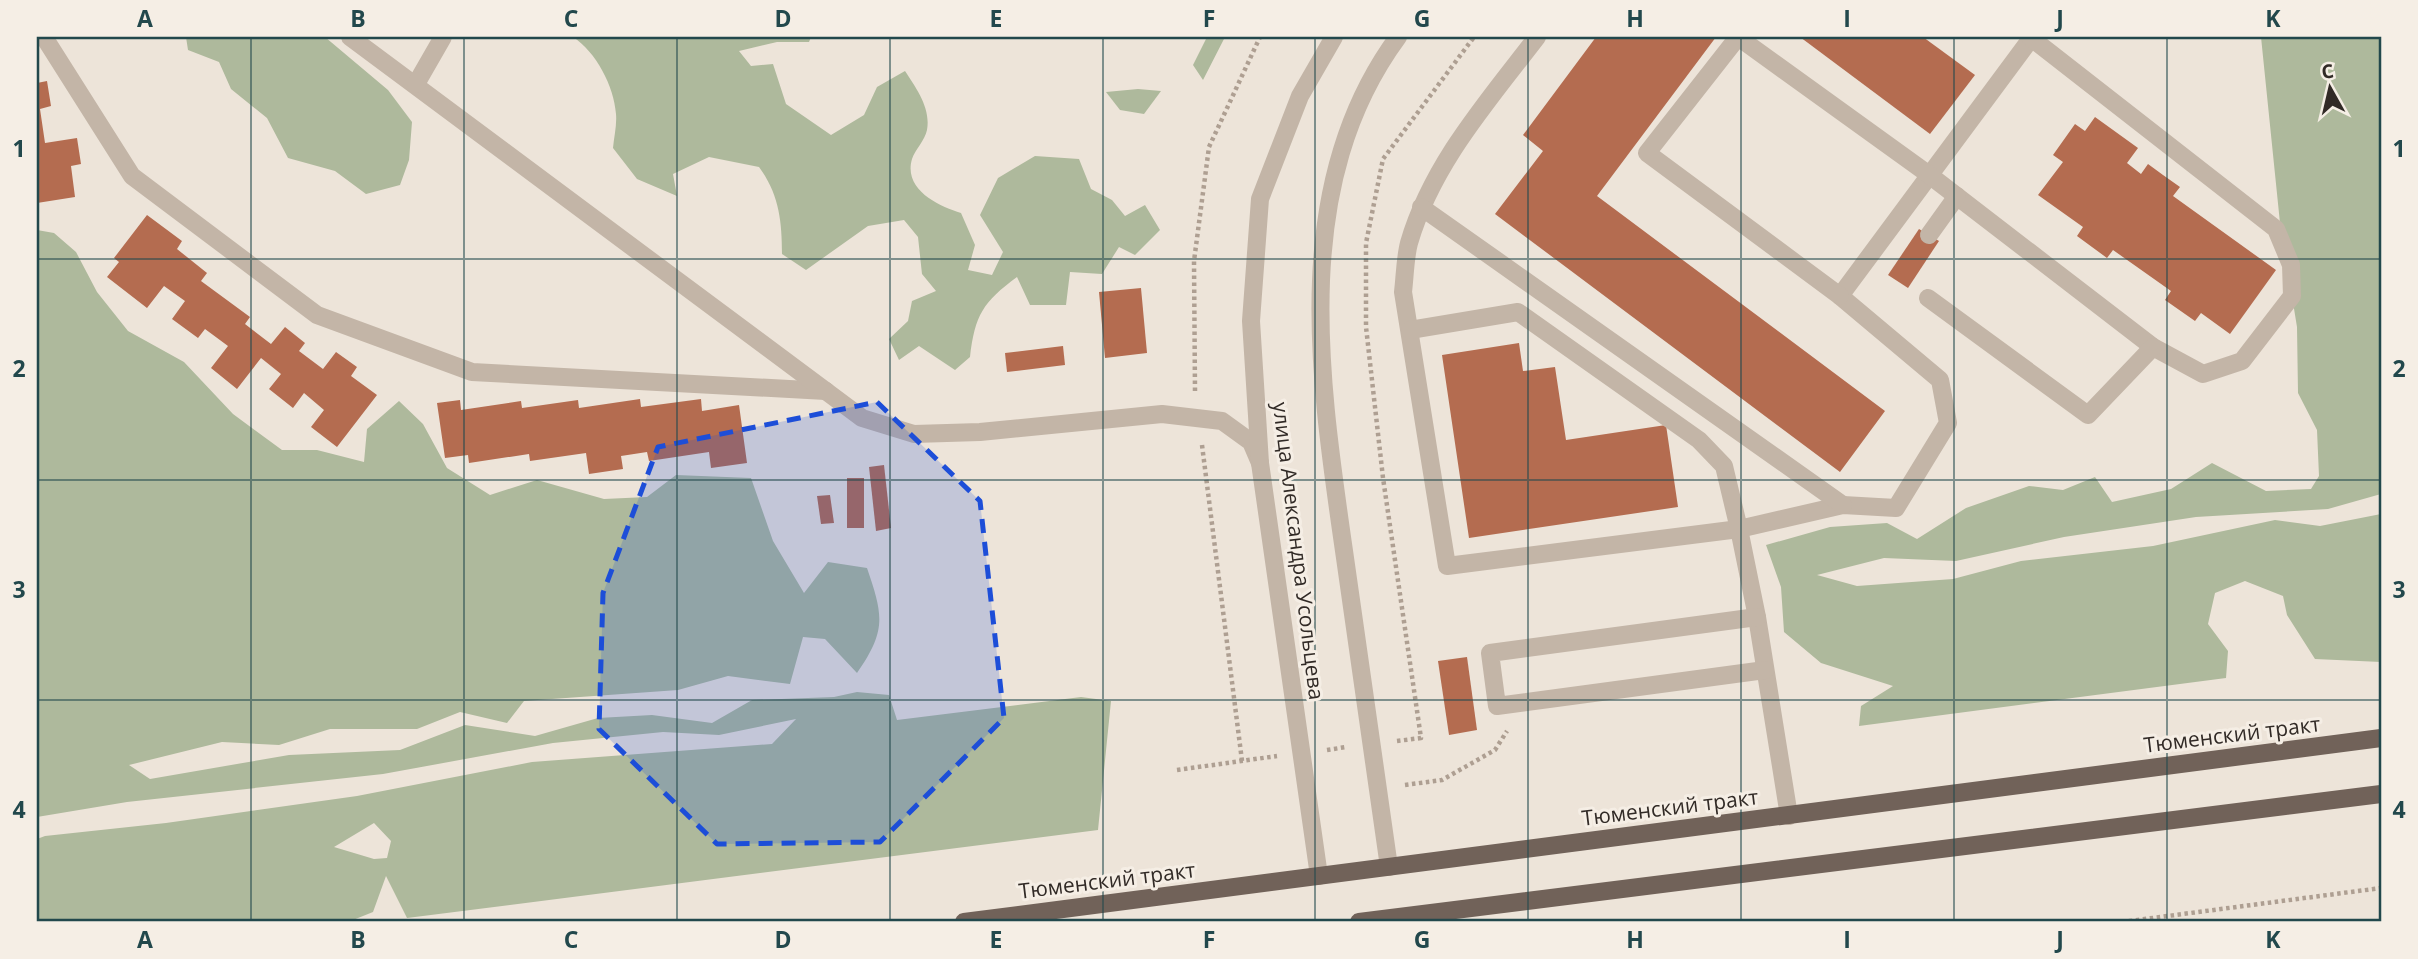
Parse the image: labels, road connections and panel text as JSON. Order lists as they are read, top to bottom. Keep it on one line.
{"streets":{"main road":["Тюменский тракт"],"street":["улица Александра Усольцева"]},"crossings":[["улица Александра Усольцева","Тюменский тракт"]],"north":"top","grid":{"columns":["A","B","C","D","E","F","G","H","I","J","K"],"rows":["1","2","3","4"]}}
